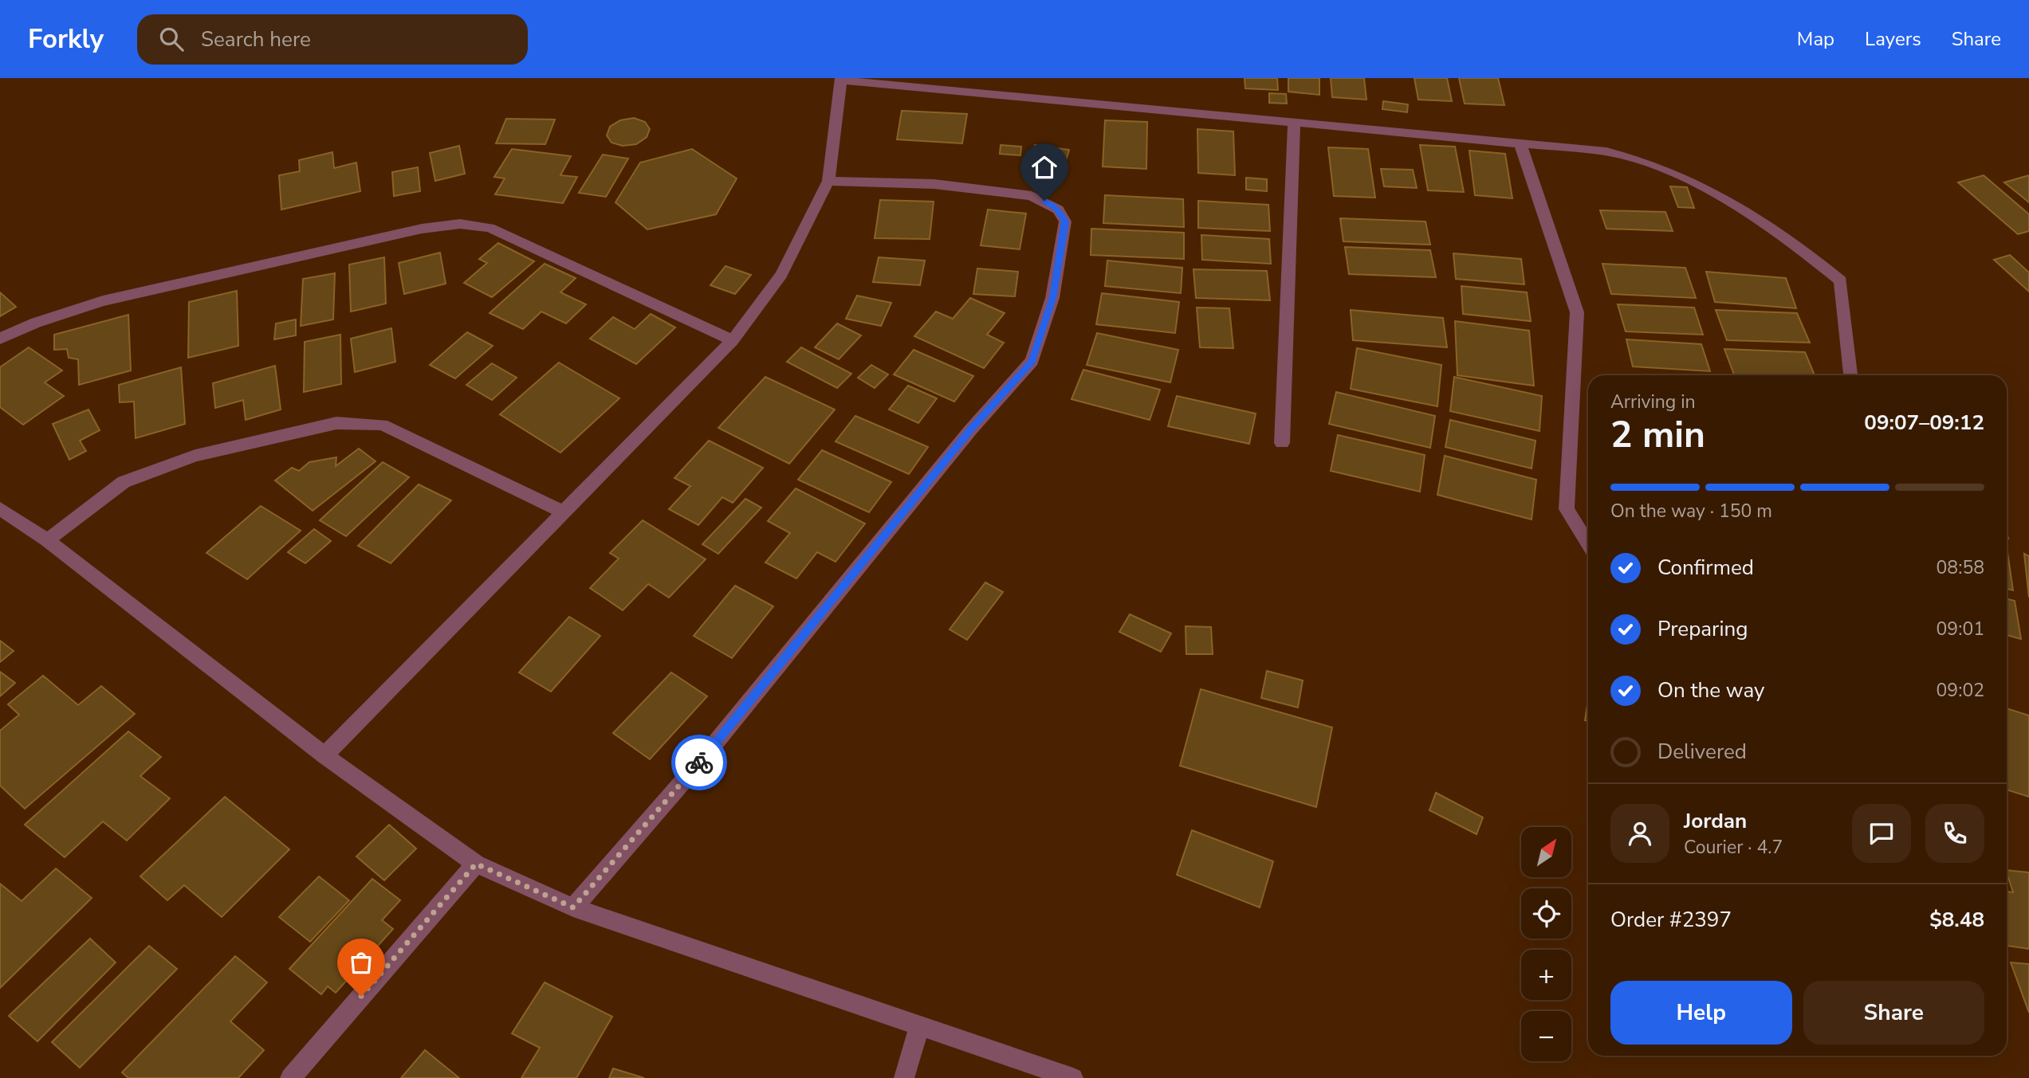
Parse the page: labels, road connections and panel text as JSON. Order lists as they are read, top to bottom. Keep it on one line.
{"north":"top right","page":{"header":"Forkly","search":"Search here","nav":["Map","Layers","Share"],"heading":["2 min","Arriving in","09:07–09:12"],"panel":["Jordan","Courier · 4.7","Order #2397","$8.48"],"bar":"On the way · 150 m","list":[["Confirmed","08:58"],["Preparing","09:01"],["On the way","09:02"],"Delivered"],"map_buttons":["+","−"],"buttons":["Help","Share"]}}
